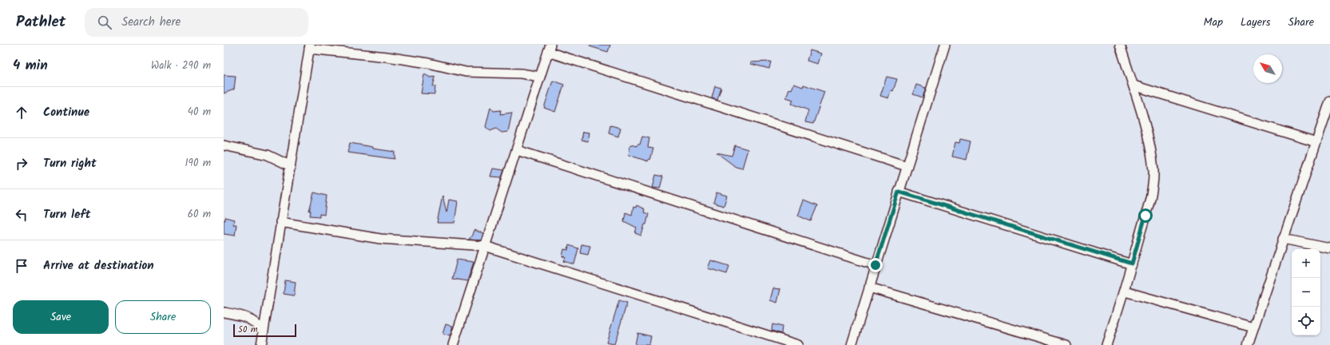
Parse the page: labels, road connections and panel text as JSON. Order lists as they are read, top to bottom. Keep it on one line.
{"scale_bar":"50 m","north":"top left","page":{"header":"Pathlet","search":"Search here","nav":["Map","Layers","Share"],"heading":["4 min","Walk · 290 m"],"list":[["Continue","40 m"],["Turn right","190 m"],["Turn left","60 m"],"Arrive at destination"],"map_buttons":["+","−"],"buttons":["Save","Share"],"scale":"50 m"}}
